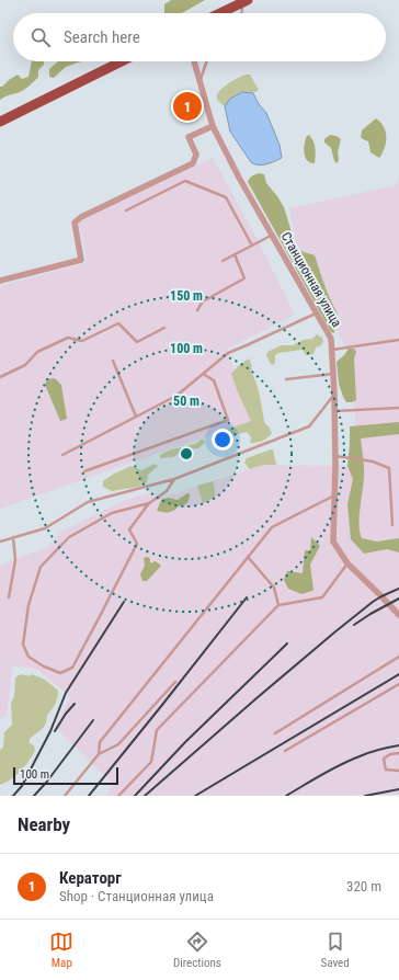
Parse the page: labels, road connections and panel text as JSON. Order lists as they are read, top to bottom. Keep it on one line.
{"streets":{"street":["Станционная улица"]},"scale_bar":"100 m","page":{"search":"Search here","pins":"1","scale":"100 m","heading":"Nearby","list":[{"mark":"1","name":"Кераторг","note":"Shop · Станционная улица","value":"320 m"}],"nav":["Map","Directions","Saved"]},"rings":["150 m","100 m","50 m"]}
